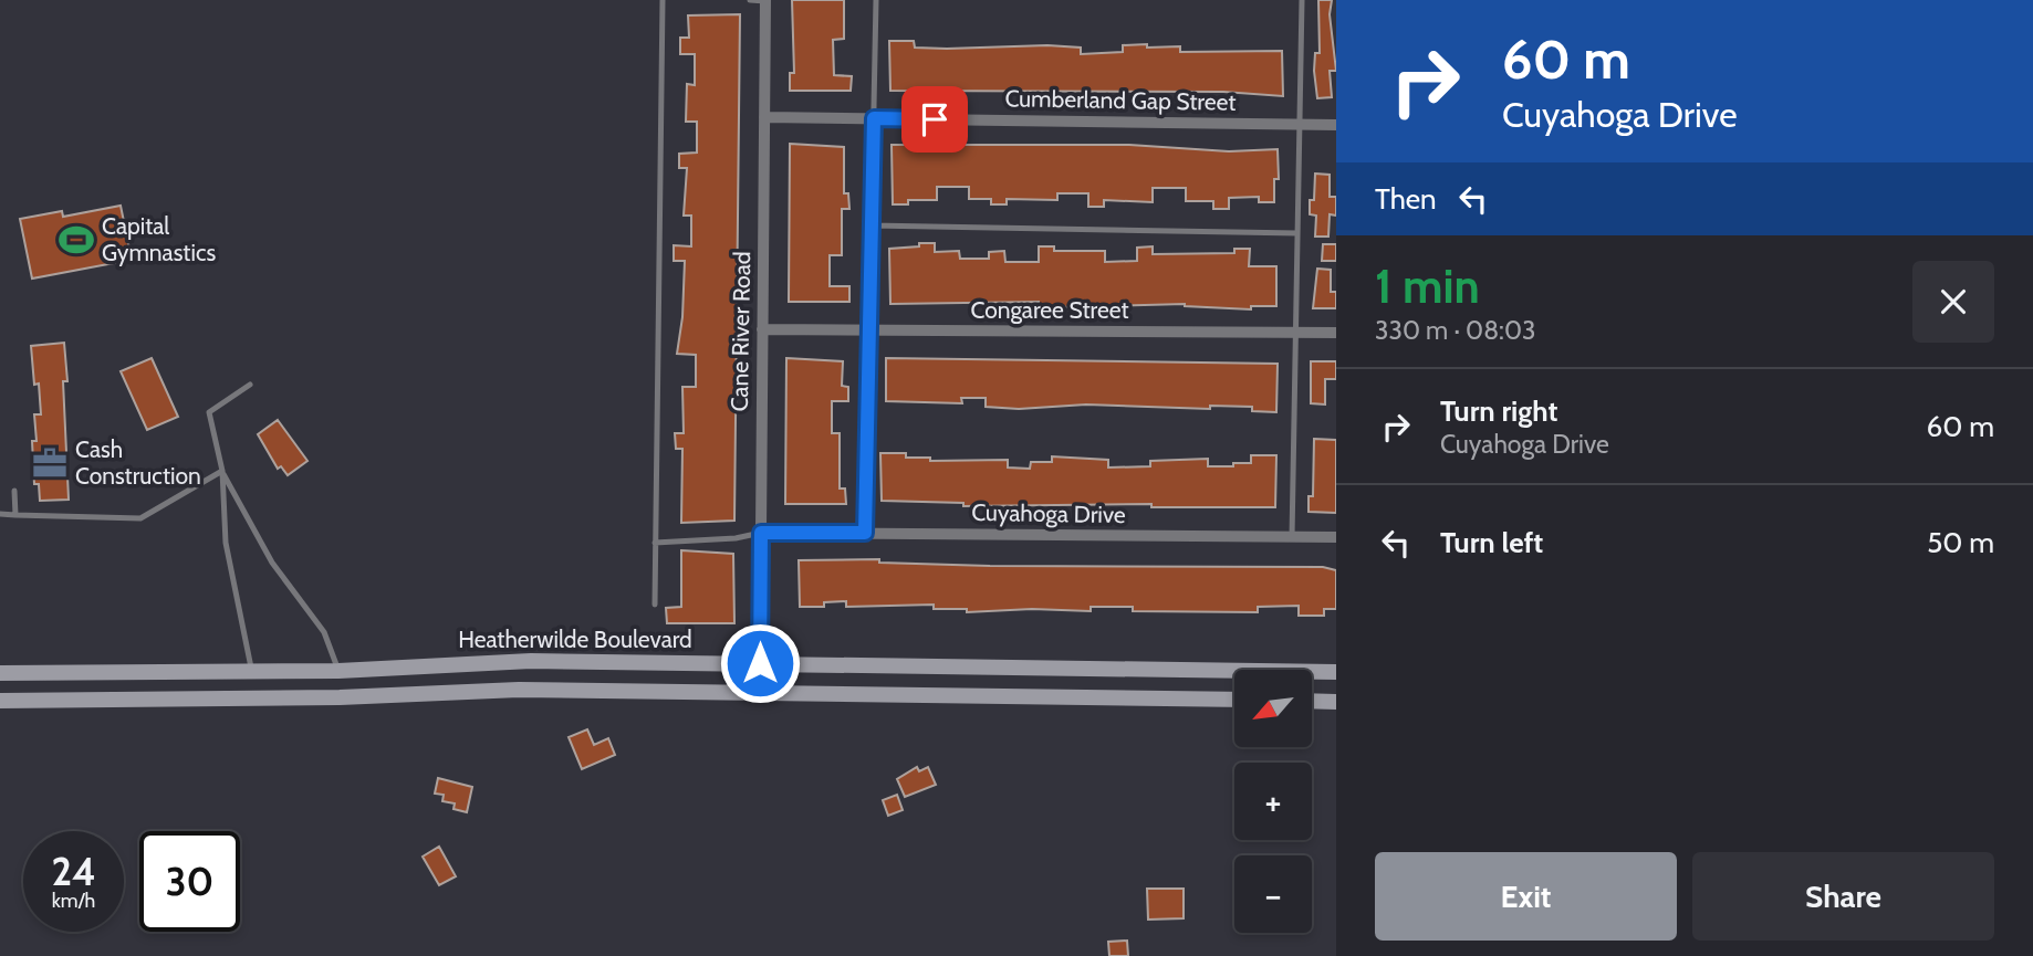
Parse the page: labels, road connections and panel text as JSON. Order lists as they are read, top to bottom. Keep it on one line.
{"streets":{"main road":["Heatherwilde Boulevard"],"street":["Cumberland Gap Street","Congaree Street","Cane River Road","Cuyahoga Drive"]},"crossings":[["Cumberland Gap Street","Cane River Road"],["Congaree Street","Cane River Road"],["Cane River Road","Cuyahoga Drive"],["Cane River Road","Heatherwilde Boulevard"]],"places":{"sports":["Capital Gymnastics"],"office":["Cash Construction"]},"north":"bottom left","page":{"turn":["60 m","Cuyahoga Drive"],"then":"Then","heading":["1 min","330 m · 08:03"],"list":[{"name":"Turn right","note":"Cuyahoga Drive","value":"60 m"},{"name":"Turn left","value":"50 m"}],"map_buttons":["+","−"],"speed":"24 km/h","limit":"30","buttons":["Exit","Share"]}}
